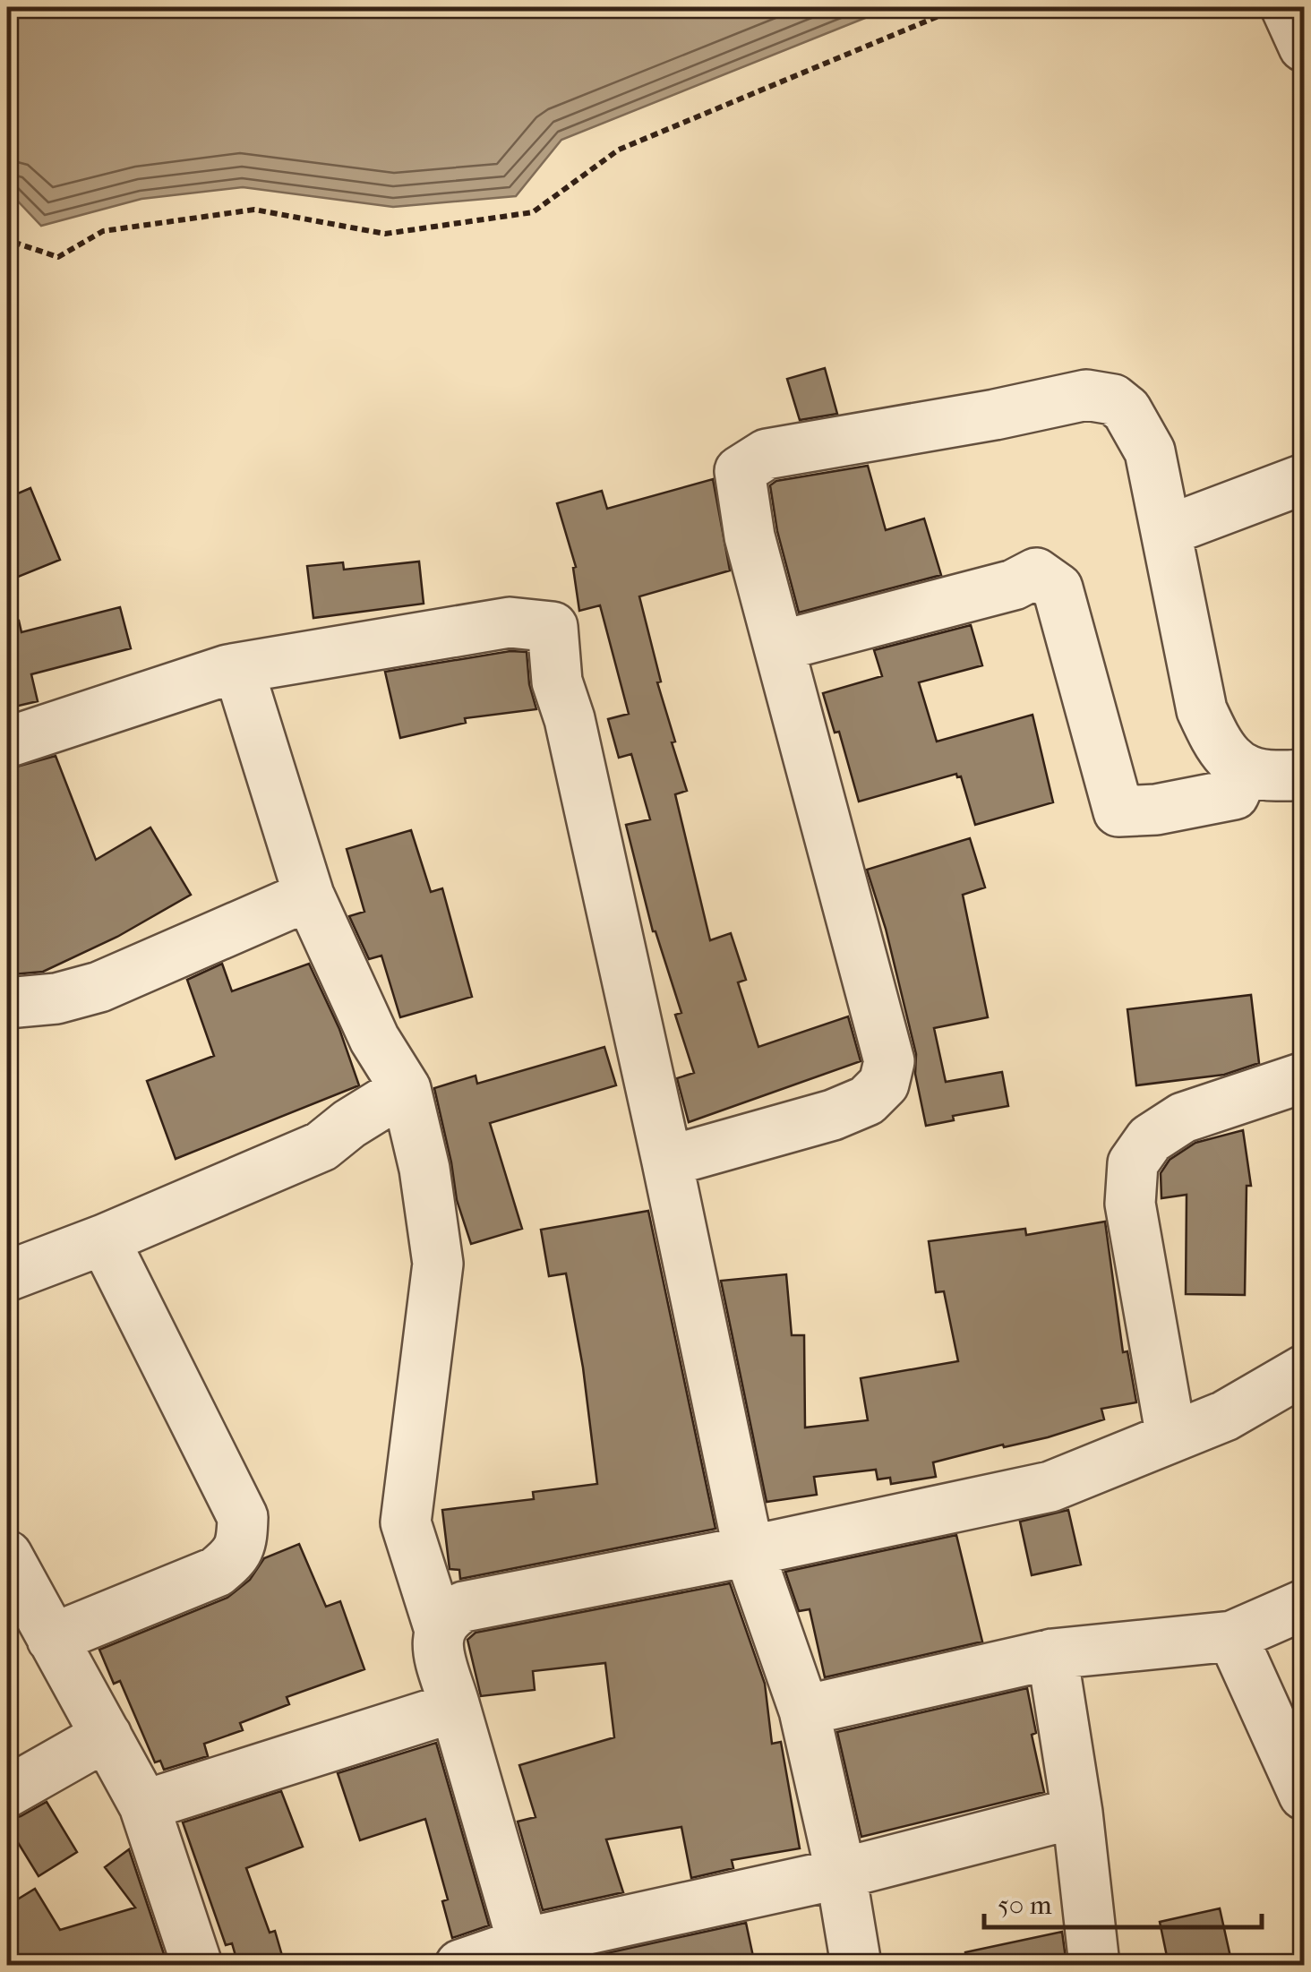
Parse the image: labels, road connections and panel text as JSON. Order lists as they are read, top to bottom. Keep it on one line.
{"scale_bar":"50 m"}
